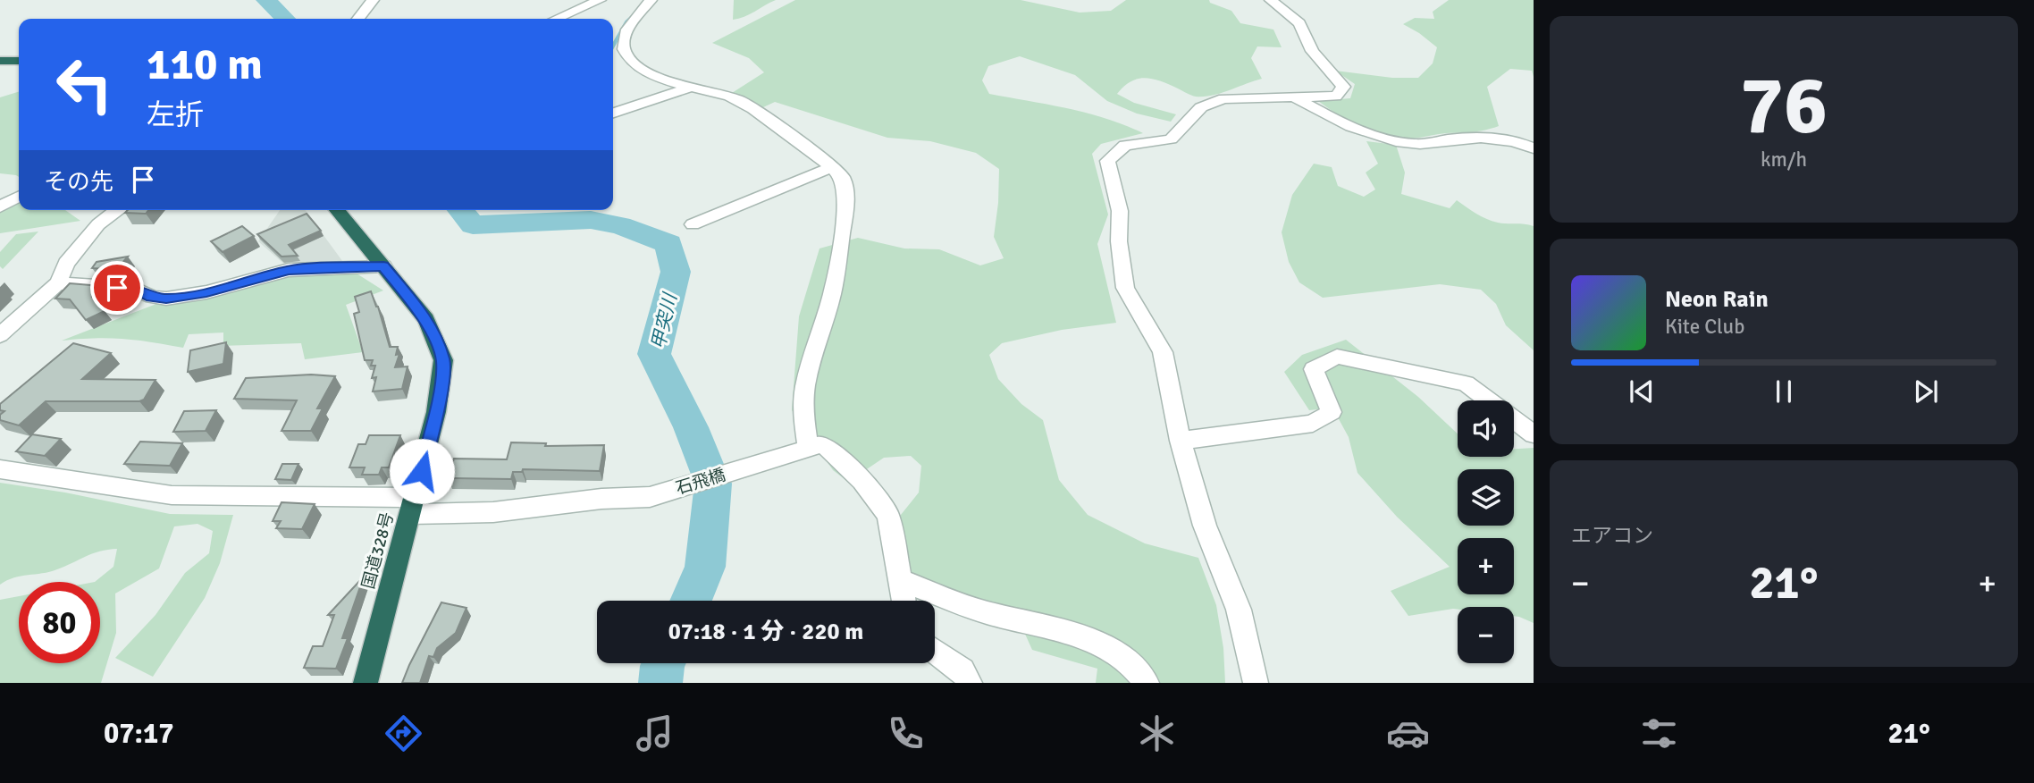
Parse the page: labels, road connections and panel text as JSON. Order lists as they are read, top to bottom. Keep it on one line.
{"streets":{"highway":["国道328号"],"street":["石飛橋"]},"crossings":[["石飛橋","国道328号"]],"water":["甲突川"],"page":{"tile":[["76","km/h"],"エアコン"],"turn":["110 m","左折"],"then":"その先","song":["Neon Rain","Kite Club"],"map_buttons":["+","−"],"heat":["−","21°","+"],"limit":"80","trip":"07:18 · 1 分 · 220 m","tabs":["07:17","21°"]}}
